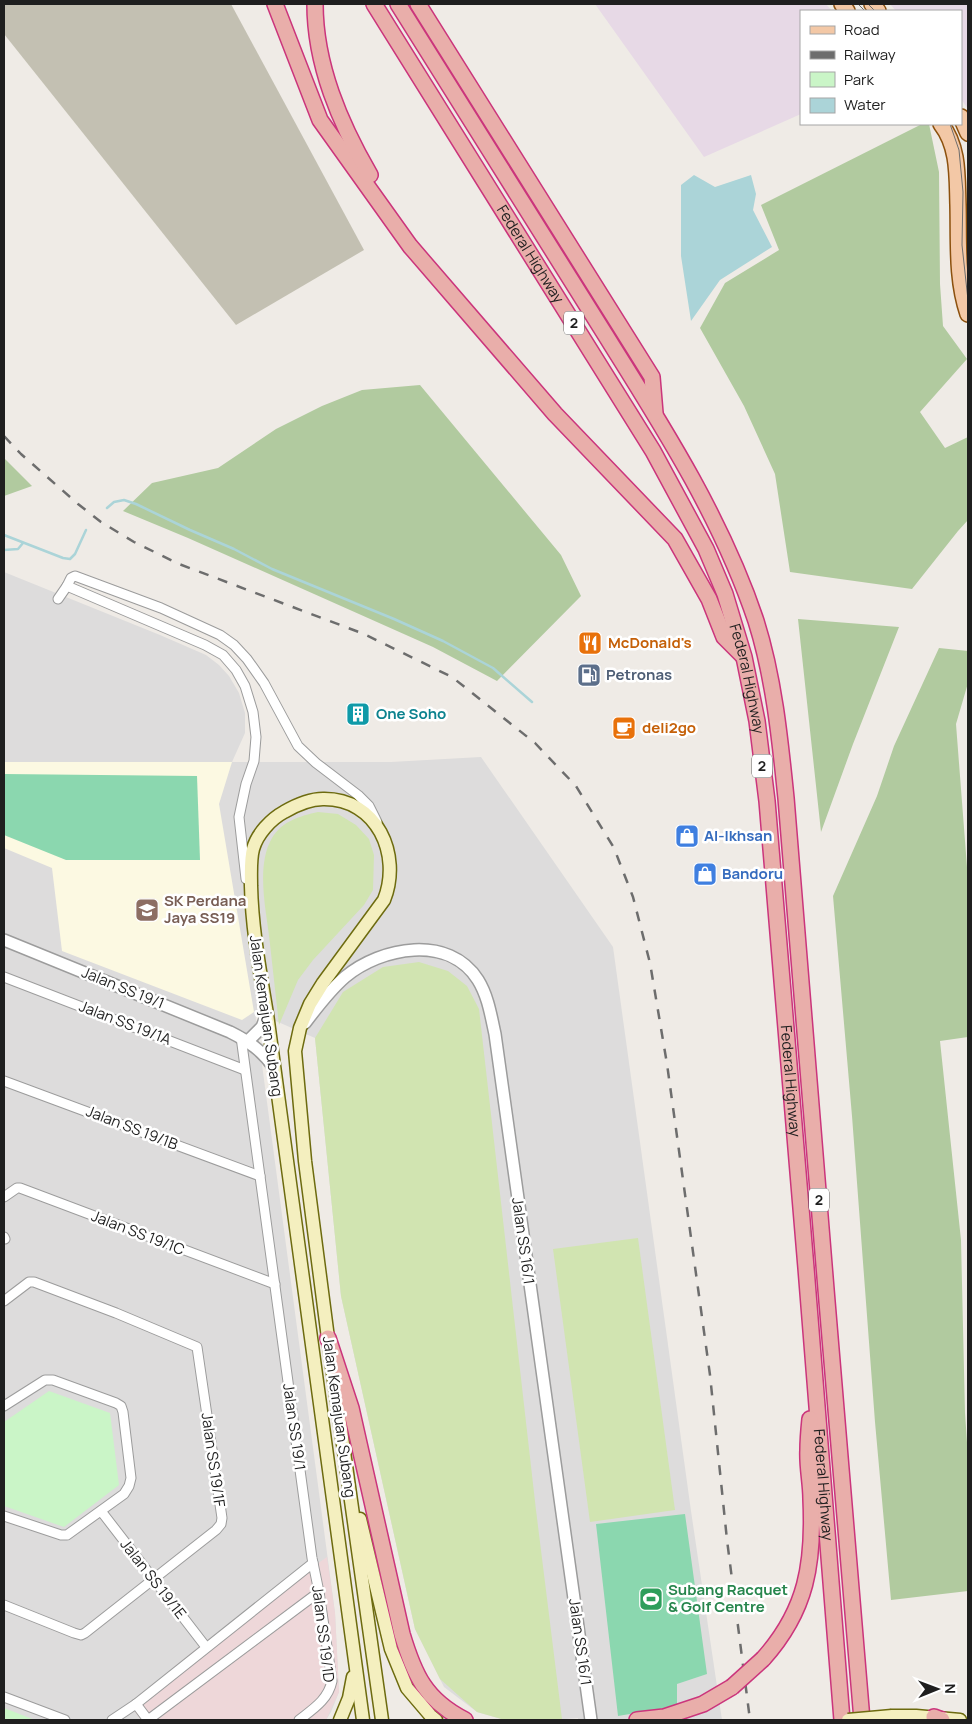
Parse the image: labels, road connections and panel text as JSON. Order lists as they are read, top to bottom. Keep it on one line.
{"streets":{"highway":["Federal Highway","2"],"main road":["Jalan Kemajuan Subang"],"street":["Jalan SS 19/1","Jalan SS 19/1A","Jalan SS 19/1B","Jalan SS 19/1C","Jalan SS 16/1","Jalan SS 19/1F","Jalan SS 19/1E","Jalan SS 19/1D"]},"crossings":[["Jalan SS 19/1","Jalan Kemajuan Subang"],["Jalan SS 19/1","Jalan SS 19/1A"],["Jalan SS 19/1","Jalan SS 19/1B"],["Jalan SS 19/1","Jalan SS 19/1C"],["Jalan SS 19/1","Jalan SS 19/1D"],["Jalan Kemajuan Subang","Jalan SS 16/1"],["Jalan SS 19/1F","Jalan SS 19/1E"]],"places":{"restaurant":["McDonald's"],"fuel station":["Petronas"],"building":["One Soho"],"cafe":["deli2go"],"shop":["Al-Ikhsan","Bandoru"],"school or university":["SK Perdana Jaya SS19"],"sports":["Subang Racquet & Golf Centre"]},"legend":["Road","Railway","Park","Water"],"north":"right"}
